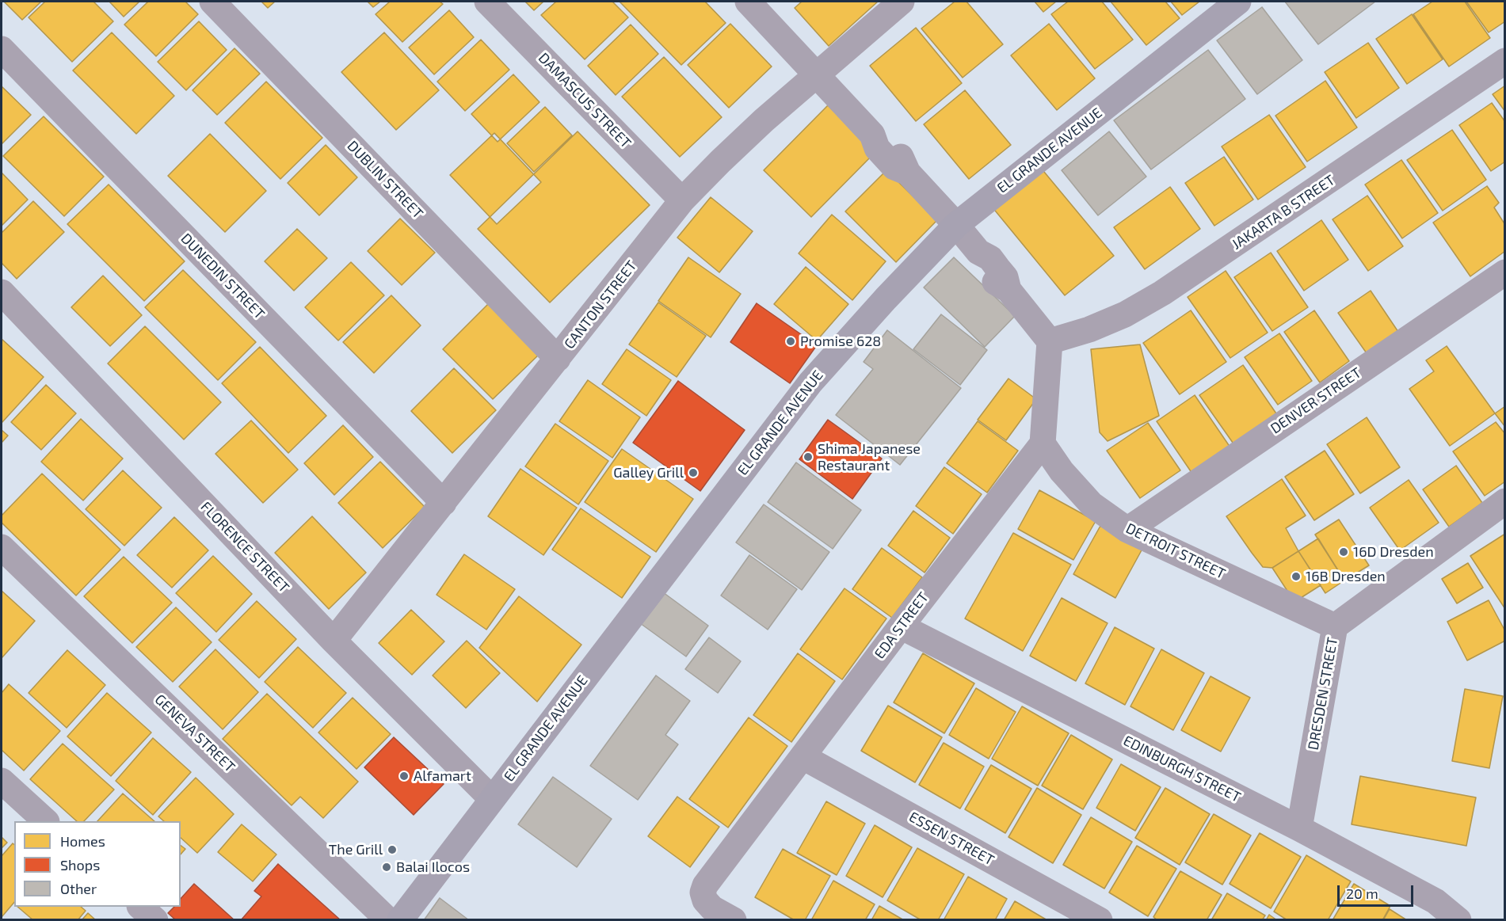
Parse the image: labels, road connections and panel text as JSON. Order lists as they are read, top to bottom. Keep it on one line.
{"streets":{"street":["DAMASCUS STREET","EL GRANDE AVENUE","DUBLIN STREET","JAKARTA B STREET","DUNEDIN STREET","CANTON STREET","DENVER STREET","FLORENCE STREET","DETROIT STREET","EDA STREET","DRESDEN STREET","GENEVA STREET","EDINBURGH STREET","ESSEN STREET"]},"crossings":[["DAMASCUS STREET","CANTON STREET"],["EL GRANDE AVENUE","FLORENCE STREET"],["DUBLIN STREET","CANTON STREET"],["DUNEDIN STREET","CANTON STREET"],["CANTON STREET","FLORENCE STREET"],["DENVER STREET","DETROIT STREET"],["DETROIT STREET","EDA STREET"],["DETROIT STREET","DRESDEN STREET"],["EDA STREET","EDINBURGH STREET"],["EDA STREET","ESSEN STREET"],["DRESDEN STREET","EDINBURGH STREET"]],"places":["Promise 628","Shima Japanese Restaurant","Galley Grill","16D Dresden","16B Dresden","Alfamart","The Grill","Balai Ilocos"],"legend":["Homes","Shops","Other"],"scale_bar":"20 m"}
